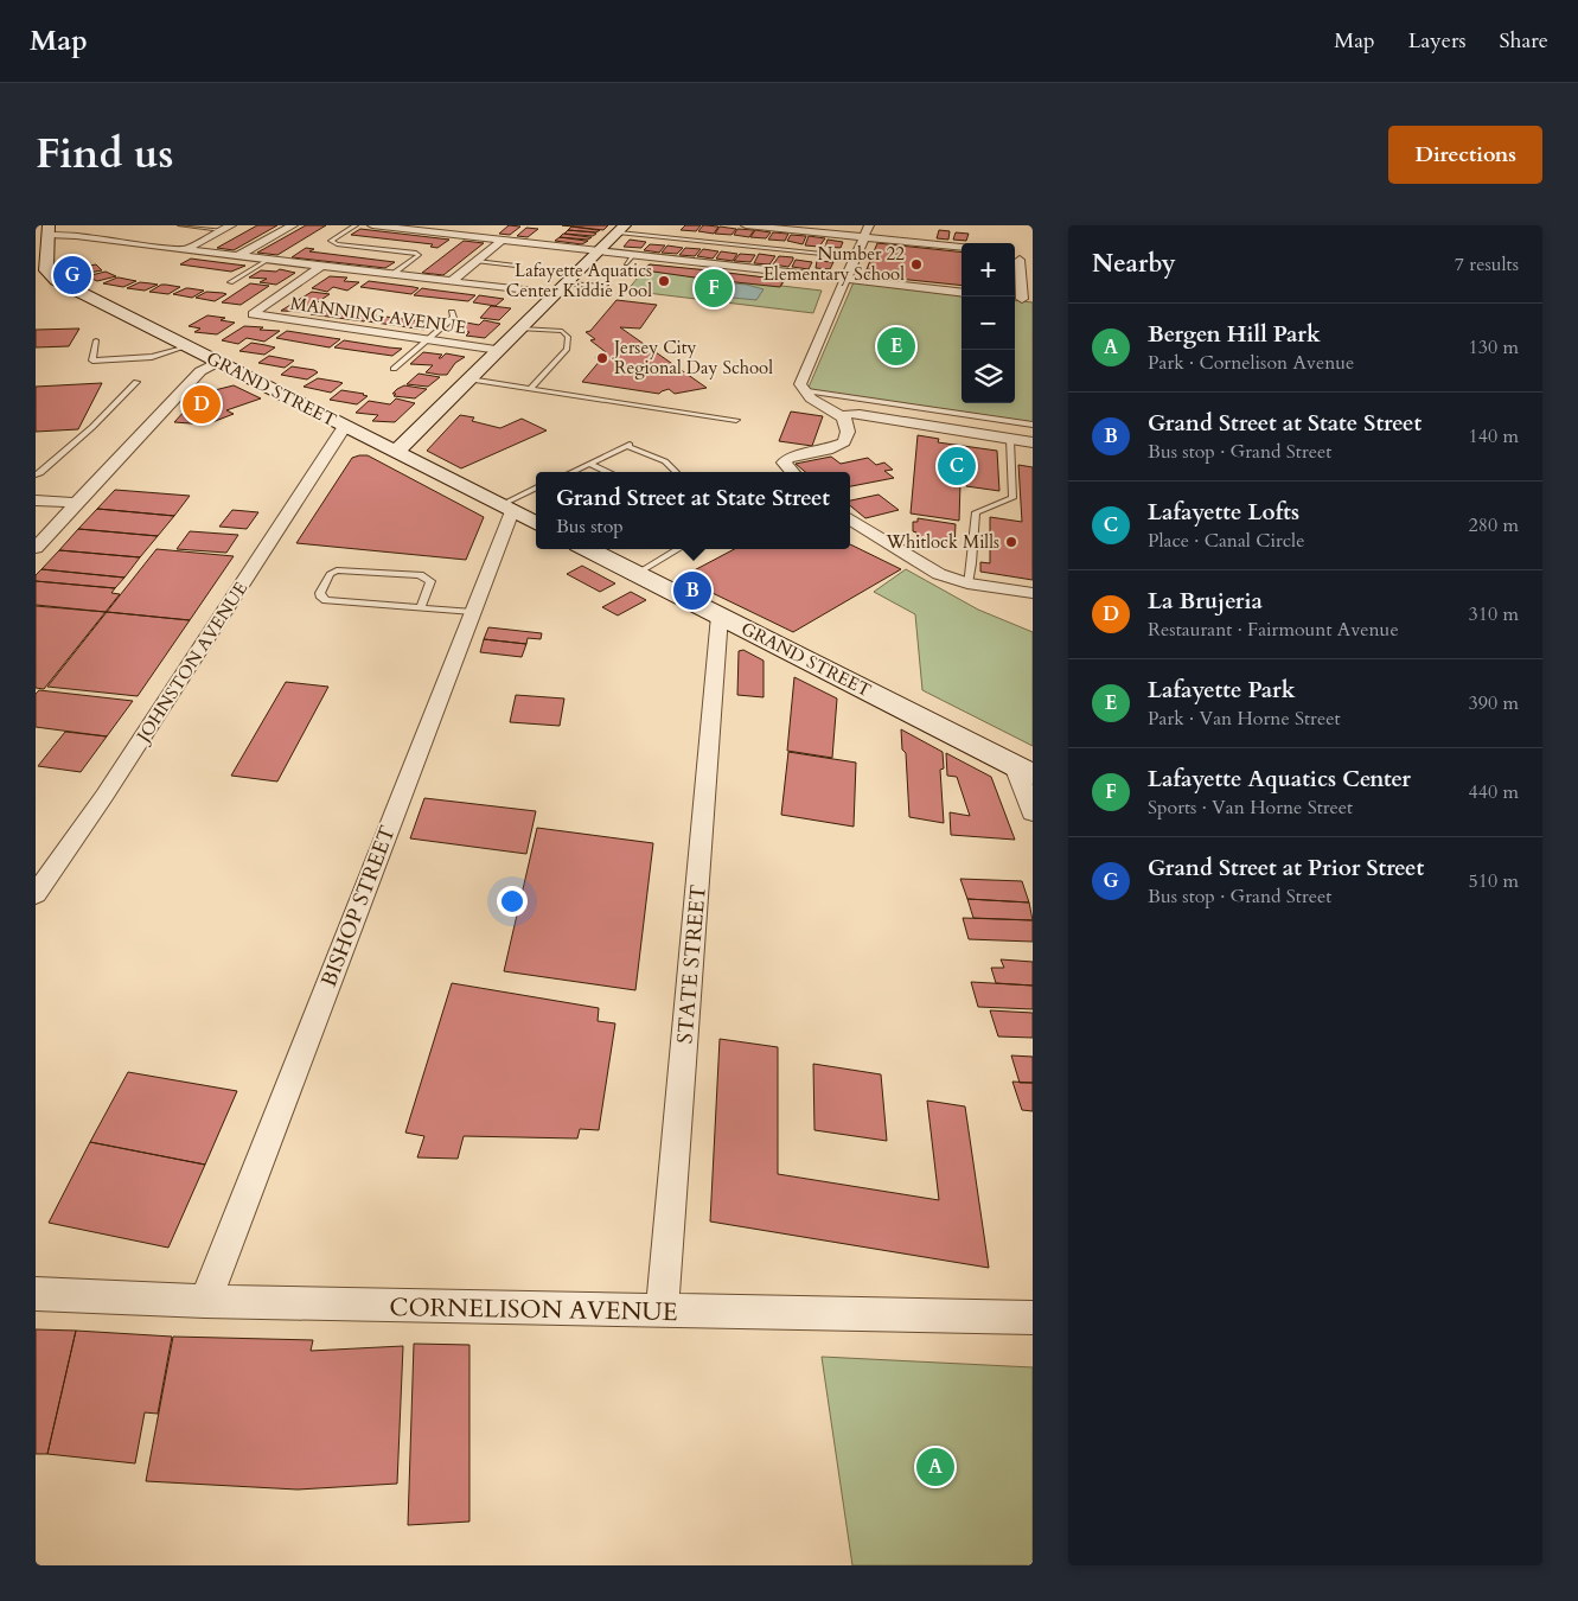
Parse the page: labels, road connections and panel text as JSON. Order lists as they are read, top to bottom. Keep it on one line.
{"streets":{"main road":["GRAND STREET"],"street":["MANNING AVENUE","JOHNSTON AVENUE","BISHOP STREET","STATE STREET","CORNELISON AVENUE"]},"crossings":[["GRAND STREET","JOHNSTON AVENUE"],["GRAND STREET","BISHOP STREET"],["GRAND STREET","STATE STREET"],["BISHOP STREET","CORNELISON AVENUE"],["STATE STREET","CORNELISON AVENUE"]],"places":["Number 22 Elementary School","Lafayette Aquatics Center Kiddie Pool","Jersey City Regional Day School","Whitlock Mills"],"page":{"header":"Map","nav":["Map","Layers","Share"],"title":"Find us","buttons":"Directions","heading":["Nearby","7 results"],"map_buttons":["+","−"],"pins":["G","F","E","D","C","B","A"],"list":[{"mark":"A","name":"Bergen Hill Park","note":"Park · Cornelison Avenue","value":"130 m"},{"mark":"B","name":"Grand Street at State Street","note":"Bus stop · Grand Street","value":"140 m"},{"mark":"C","name":"Lafayette Lofts","note":"Place · Canal Circle","value":"280 m"},{"mark":"D","name":"La Brujeria","note":"Restaurant · Fairmount Avenue","value":"310 m"},{"mark":"E","name":"Lafayette Park","note":"Park · Van Horne Street","value":"390 m"},{"mark":"F","name":"Lafayette Aquatics Center","note":"Sports · Van Horne Street","value":"440 m"},{"mark":"G","name":"Grand Street at Prior Street","note":"Bus stop · Grand Street","value":"510 m"}],"popup":["Grand Street at State Street","Bus stop"]}}
